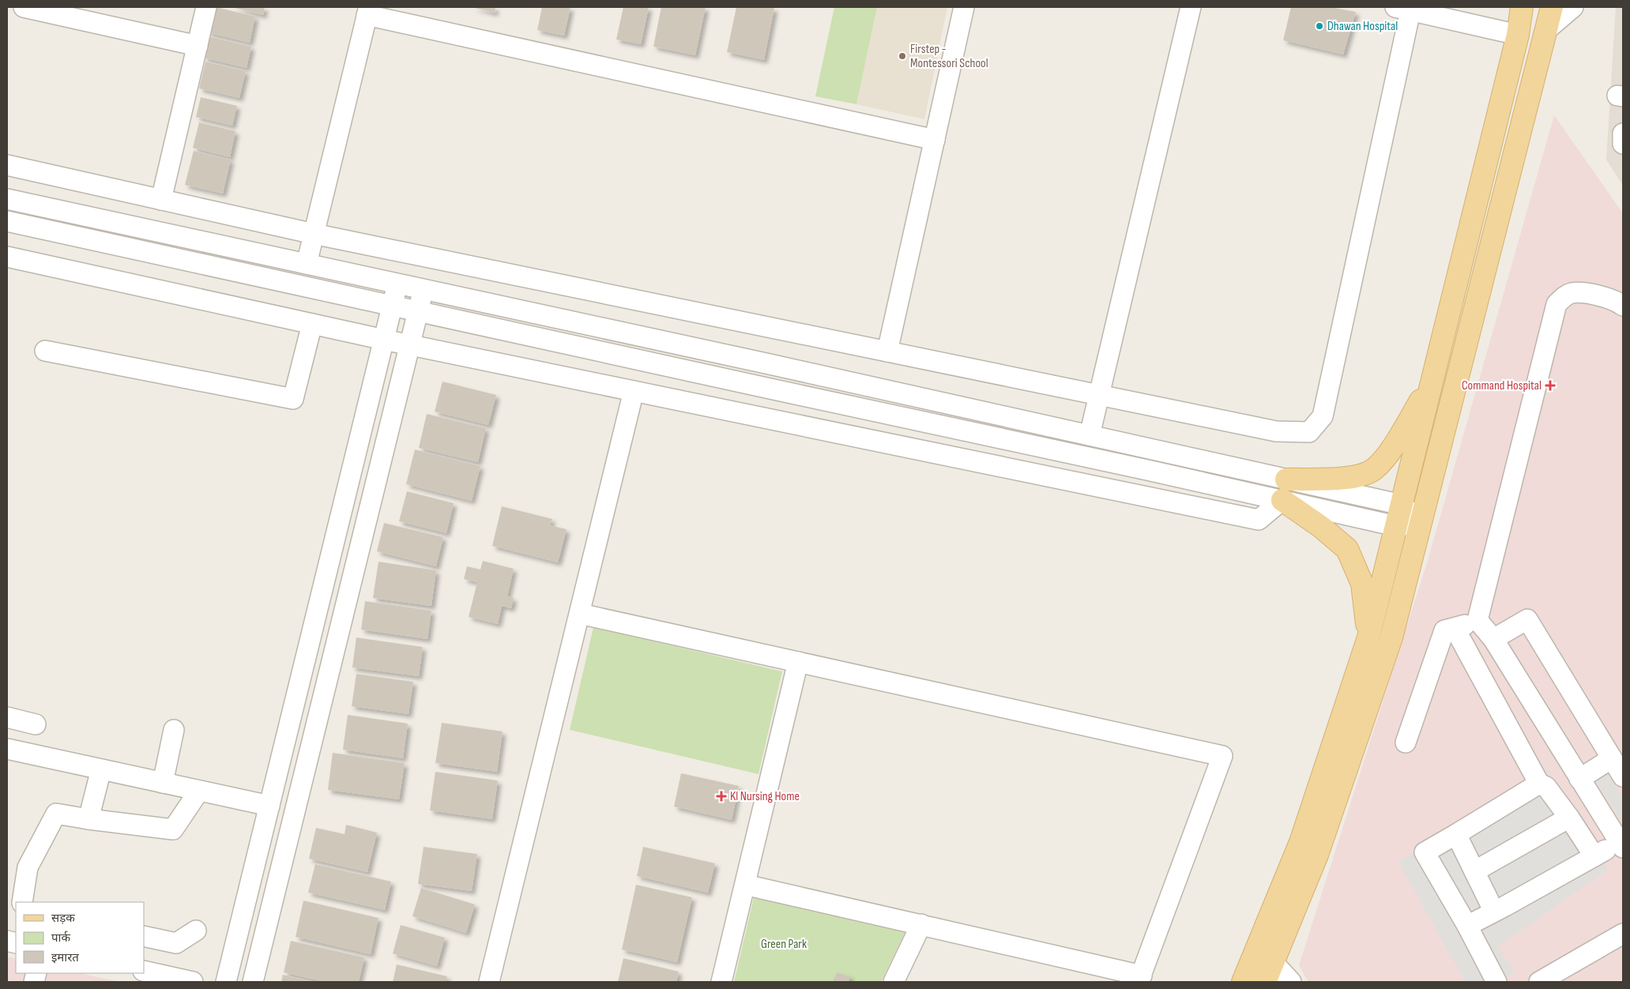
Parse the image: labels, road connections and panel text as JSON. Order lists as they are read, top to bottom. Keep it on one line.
{"parks":["Green Park"],"places":{"other":["Dhawan Hospital","Firstep - Montessori School"],"health":["Command Hospital","Kl Nursing Home"]},"legend":["सड़क","पार्क","इमारत"]}
